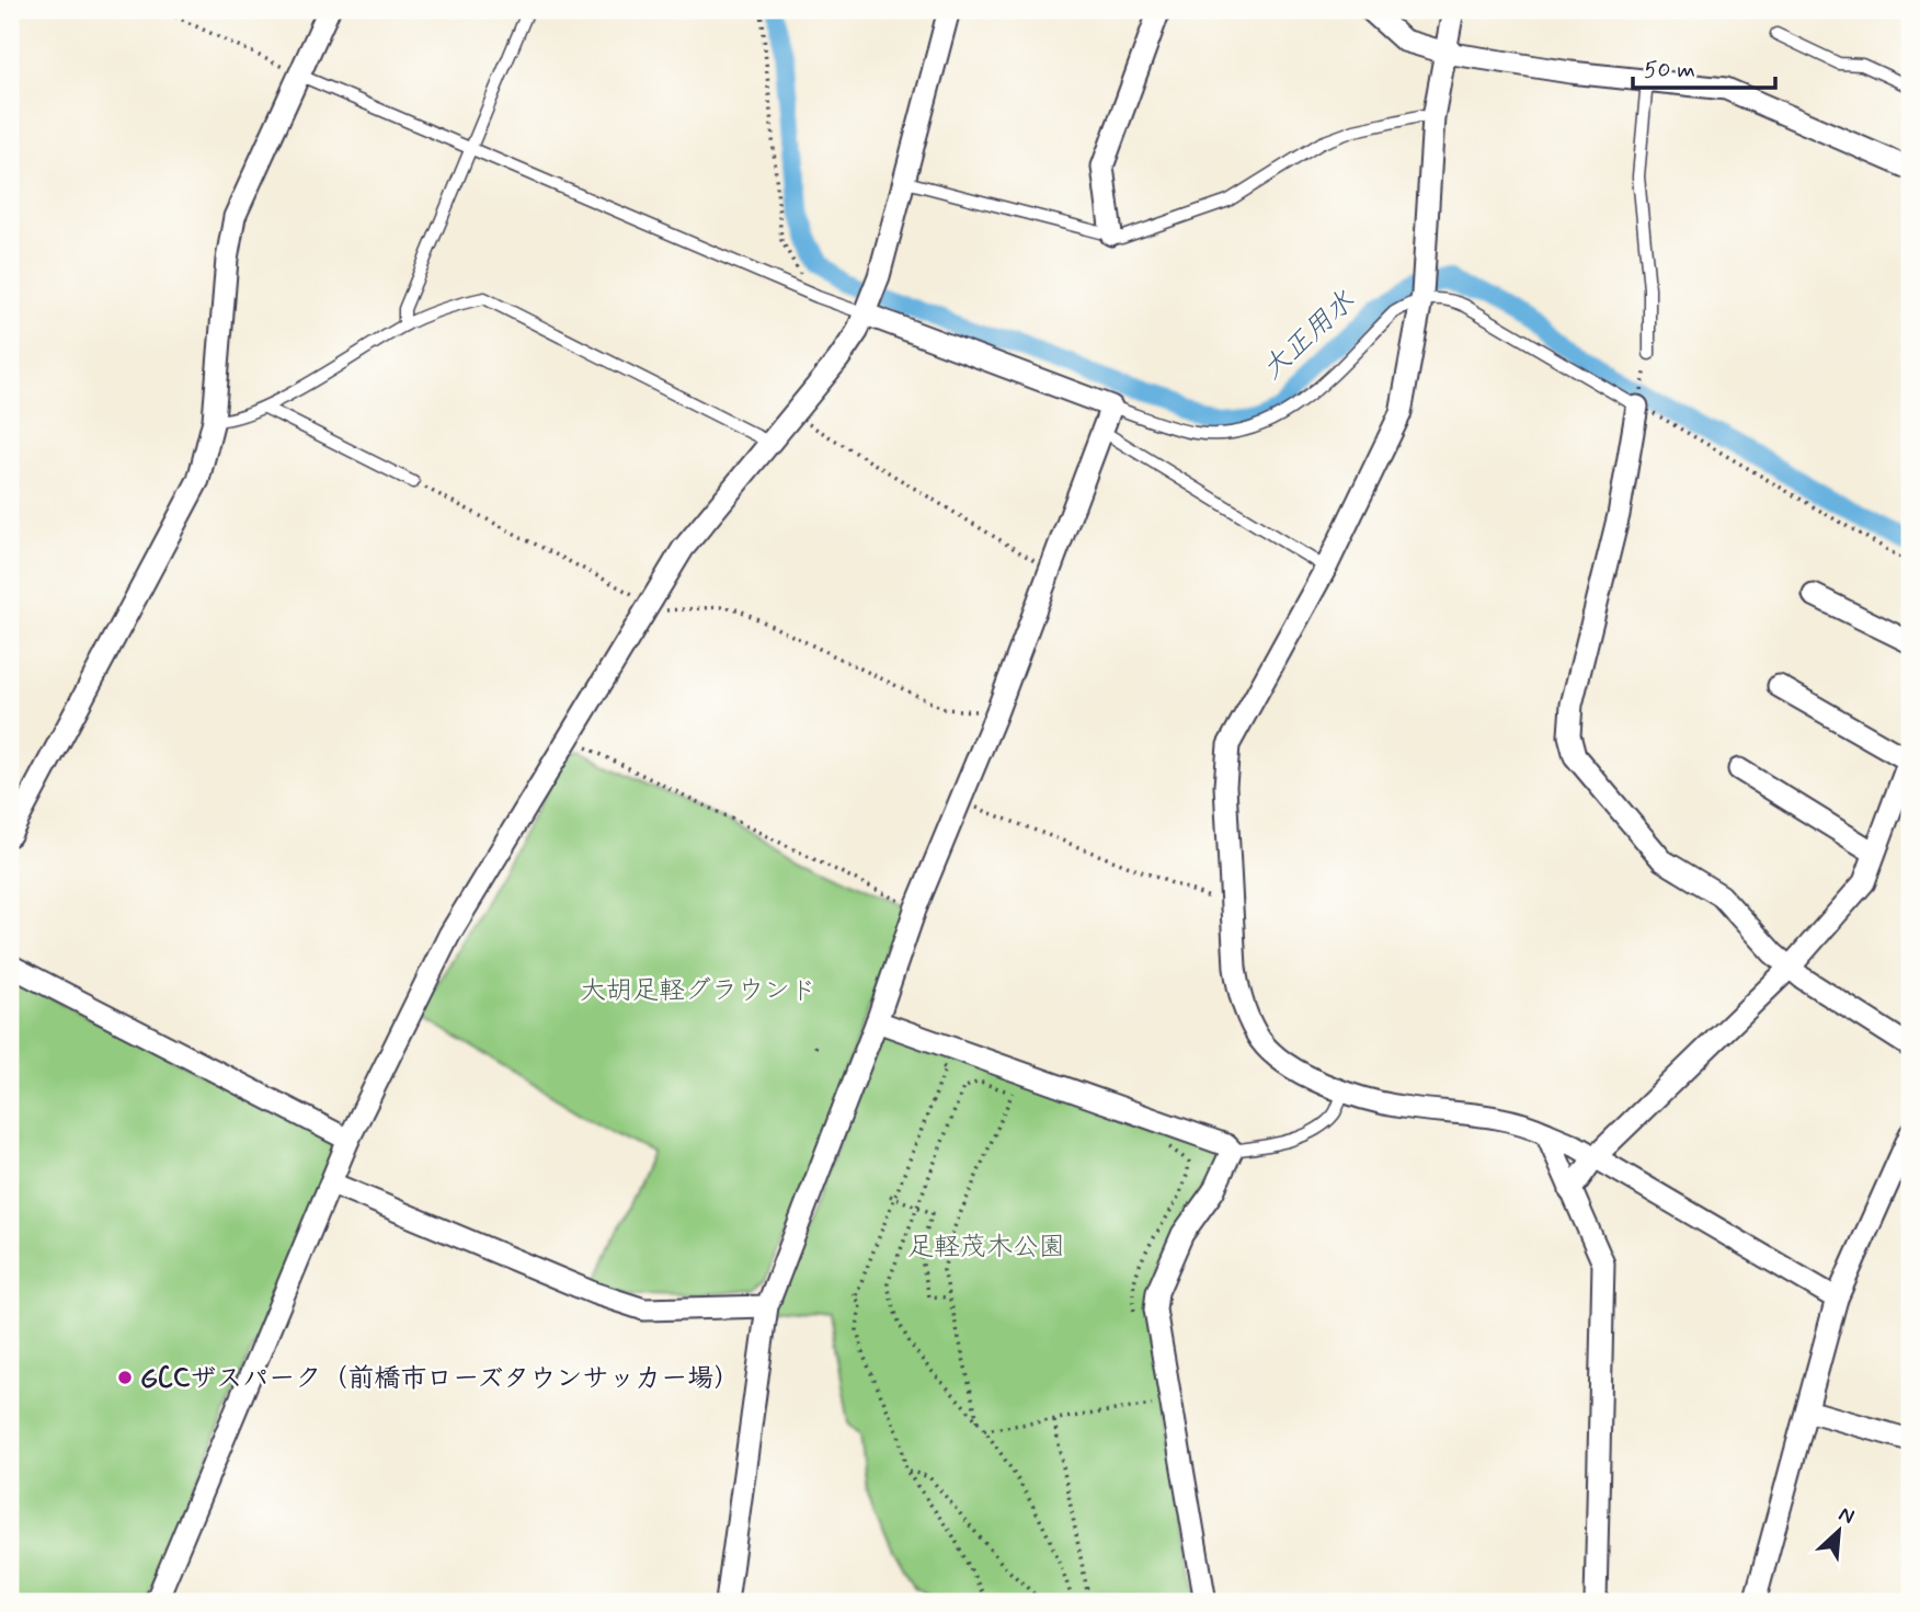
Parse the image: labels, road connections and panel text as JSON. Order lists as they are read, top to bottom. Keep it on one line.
{"water":["大正用水"],"parks":["大胡足軽グラウンド","足軽茂木公園"],"places":["GCCザスパーク（前橋市ローズタウンサッカー場）"],"scale_bar":"50 m","north":"top right"}
